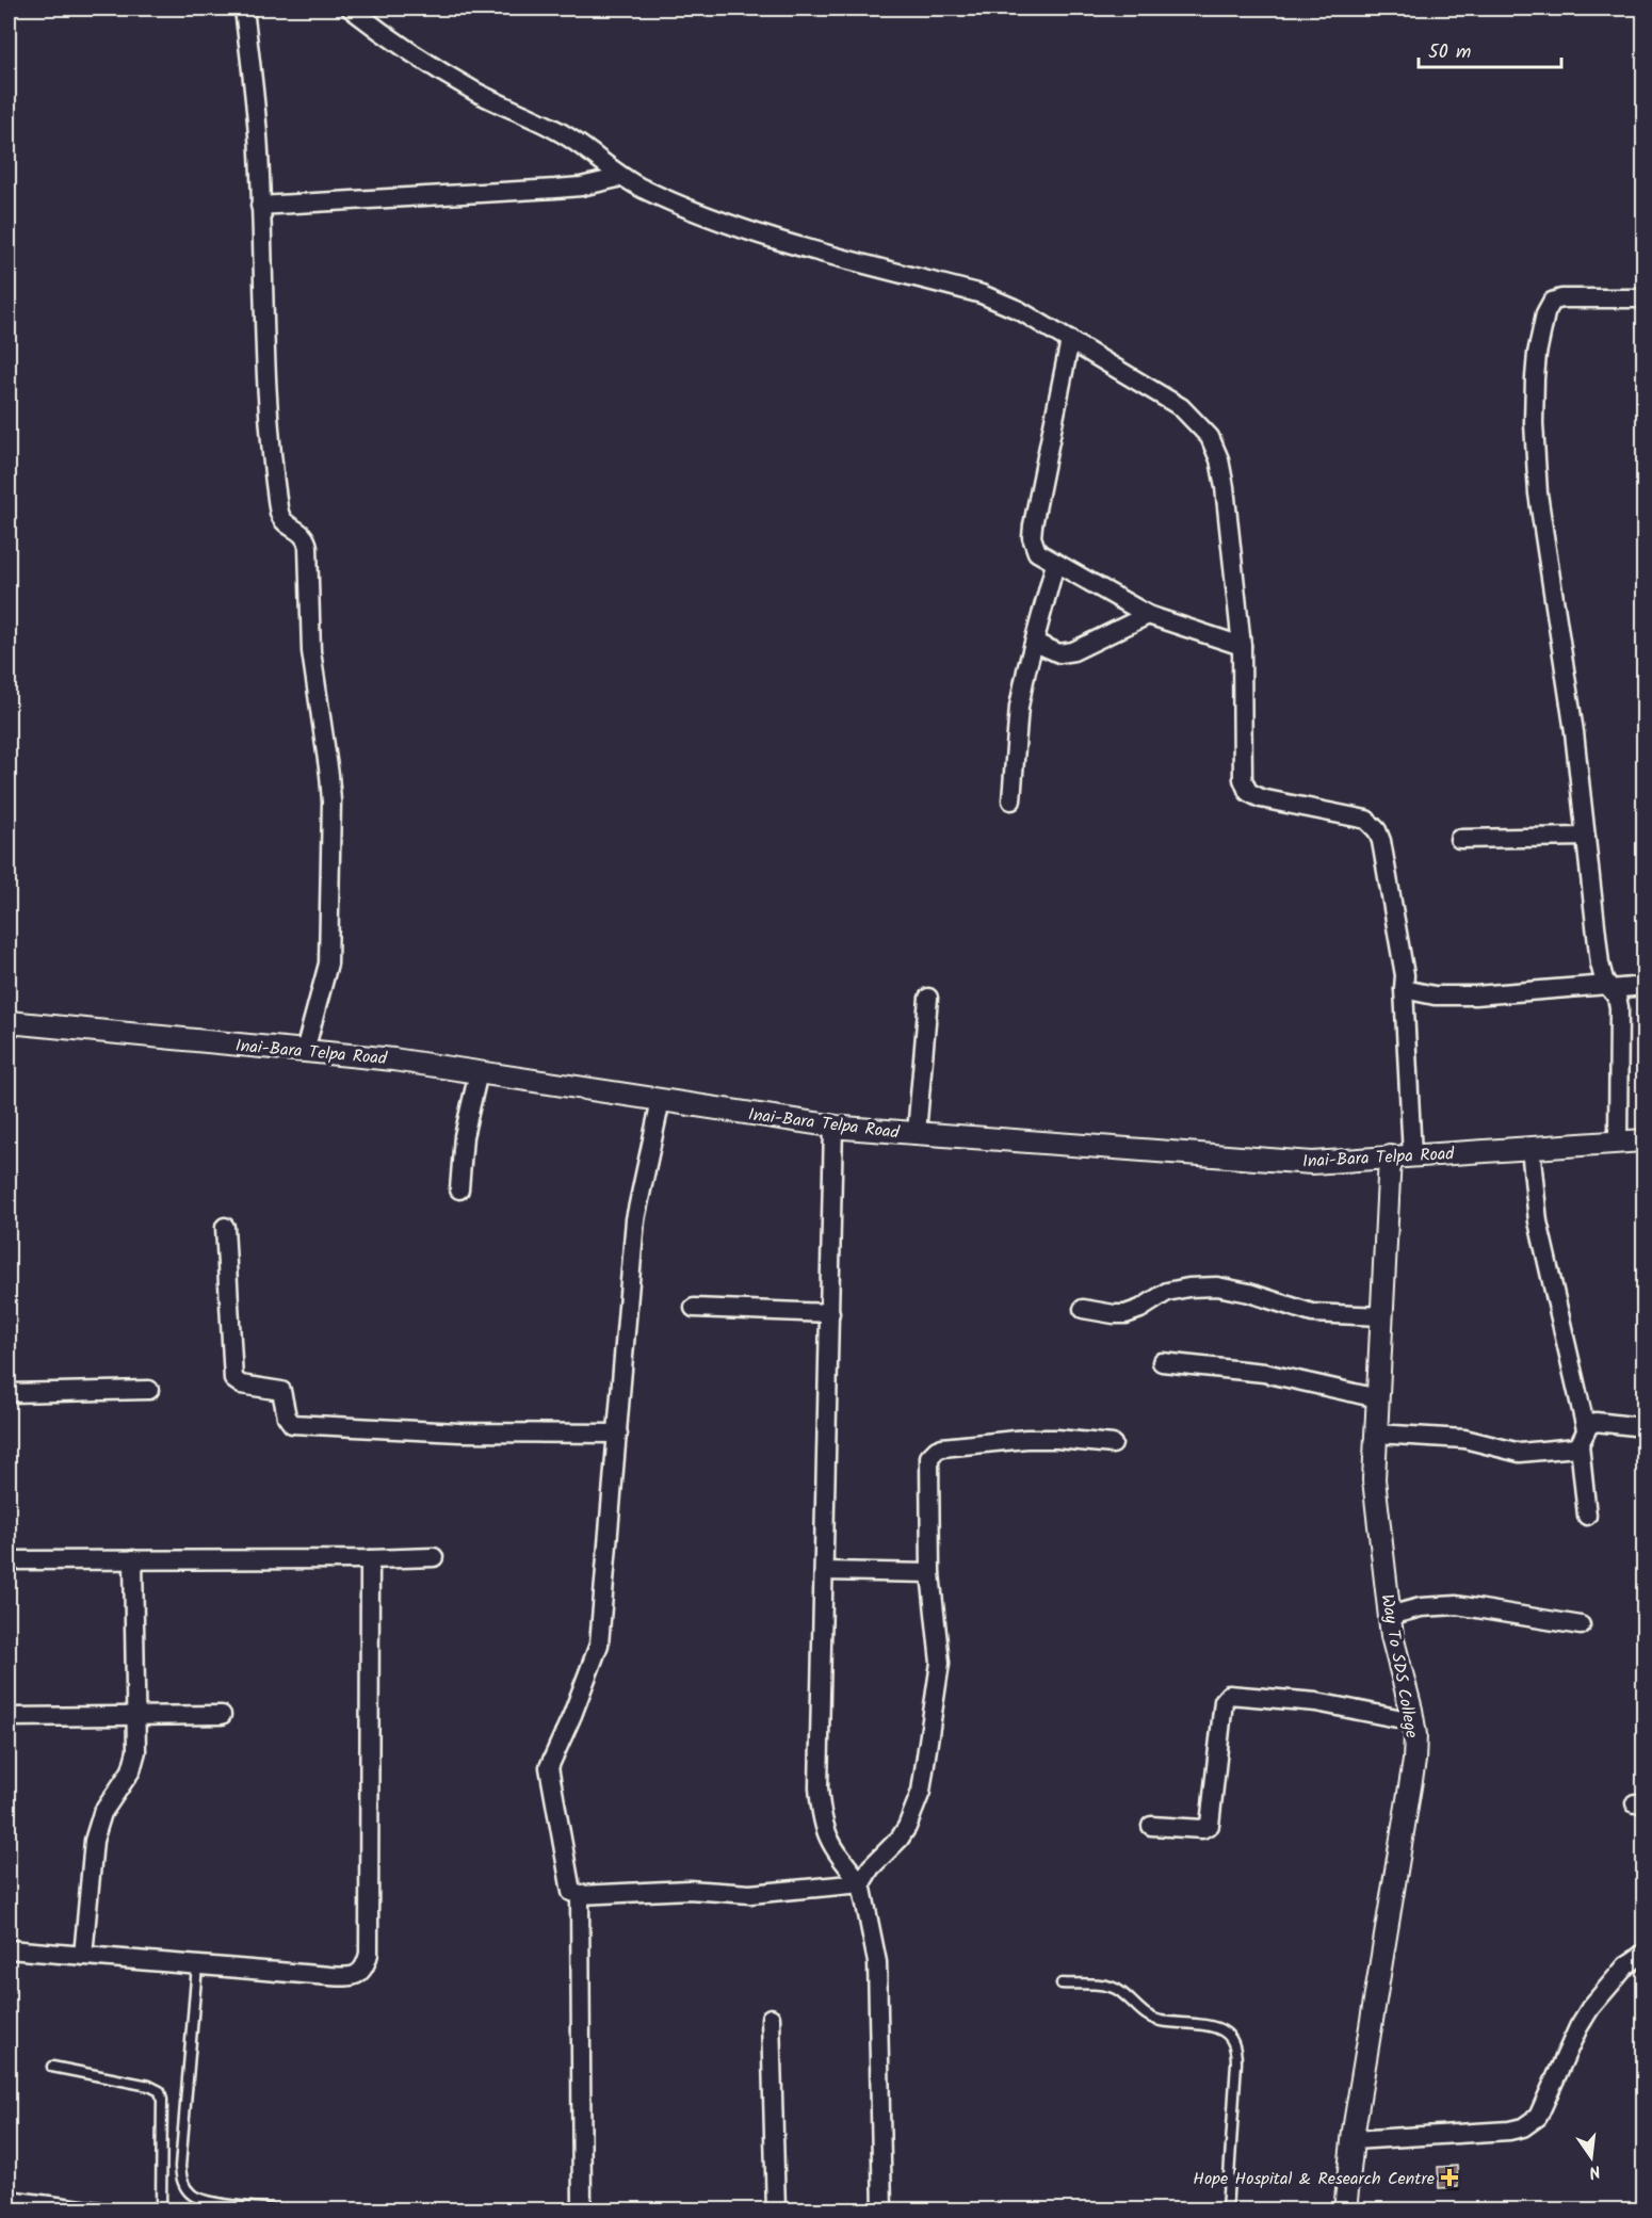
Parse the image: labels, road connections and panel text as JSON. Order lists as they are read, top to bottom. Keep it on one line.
{"streets":{"street":["Inai-Bara Telpa Road","Way To SDS College"]},"crossings":[["Inai-Bara Telpa Road","Way To SDS College"]],"places":{"health":["Hope Hospital & Research Centre"]},"scale_bar":"50 m","north":"bottom"}
